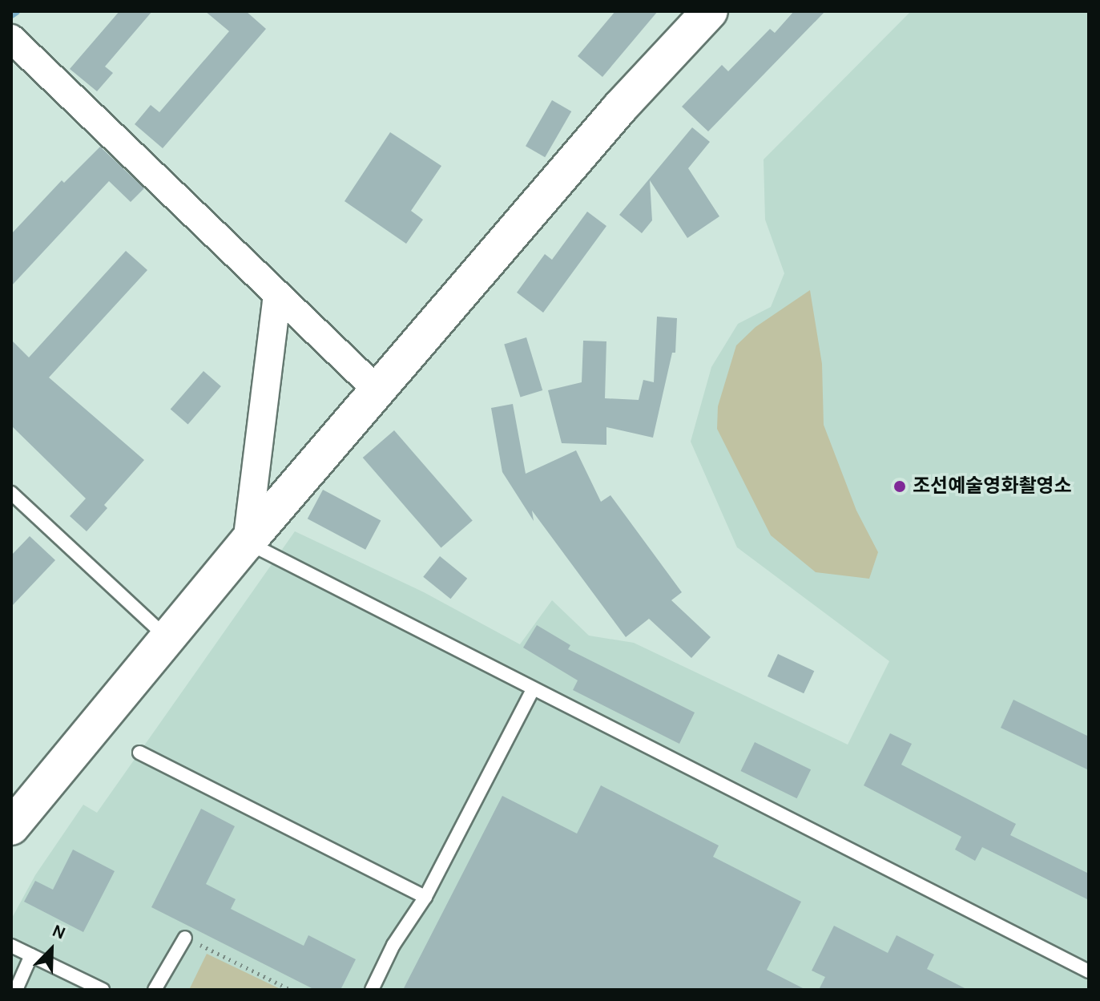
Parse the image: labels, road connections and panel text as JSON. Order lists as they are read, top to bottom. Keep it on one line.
{"places":["조선예술영화촬영소"],"north":"top right"}
